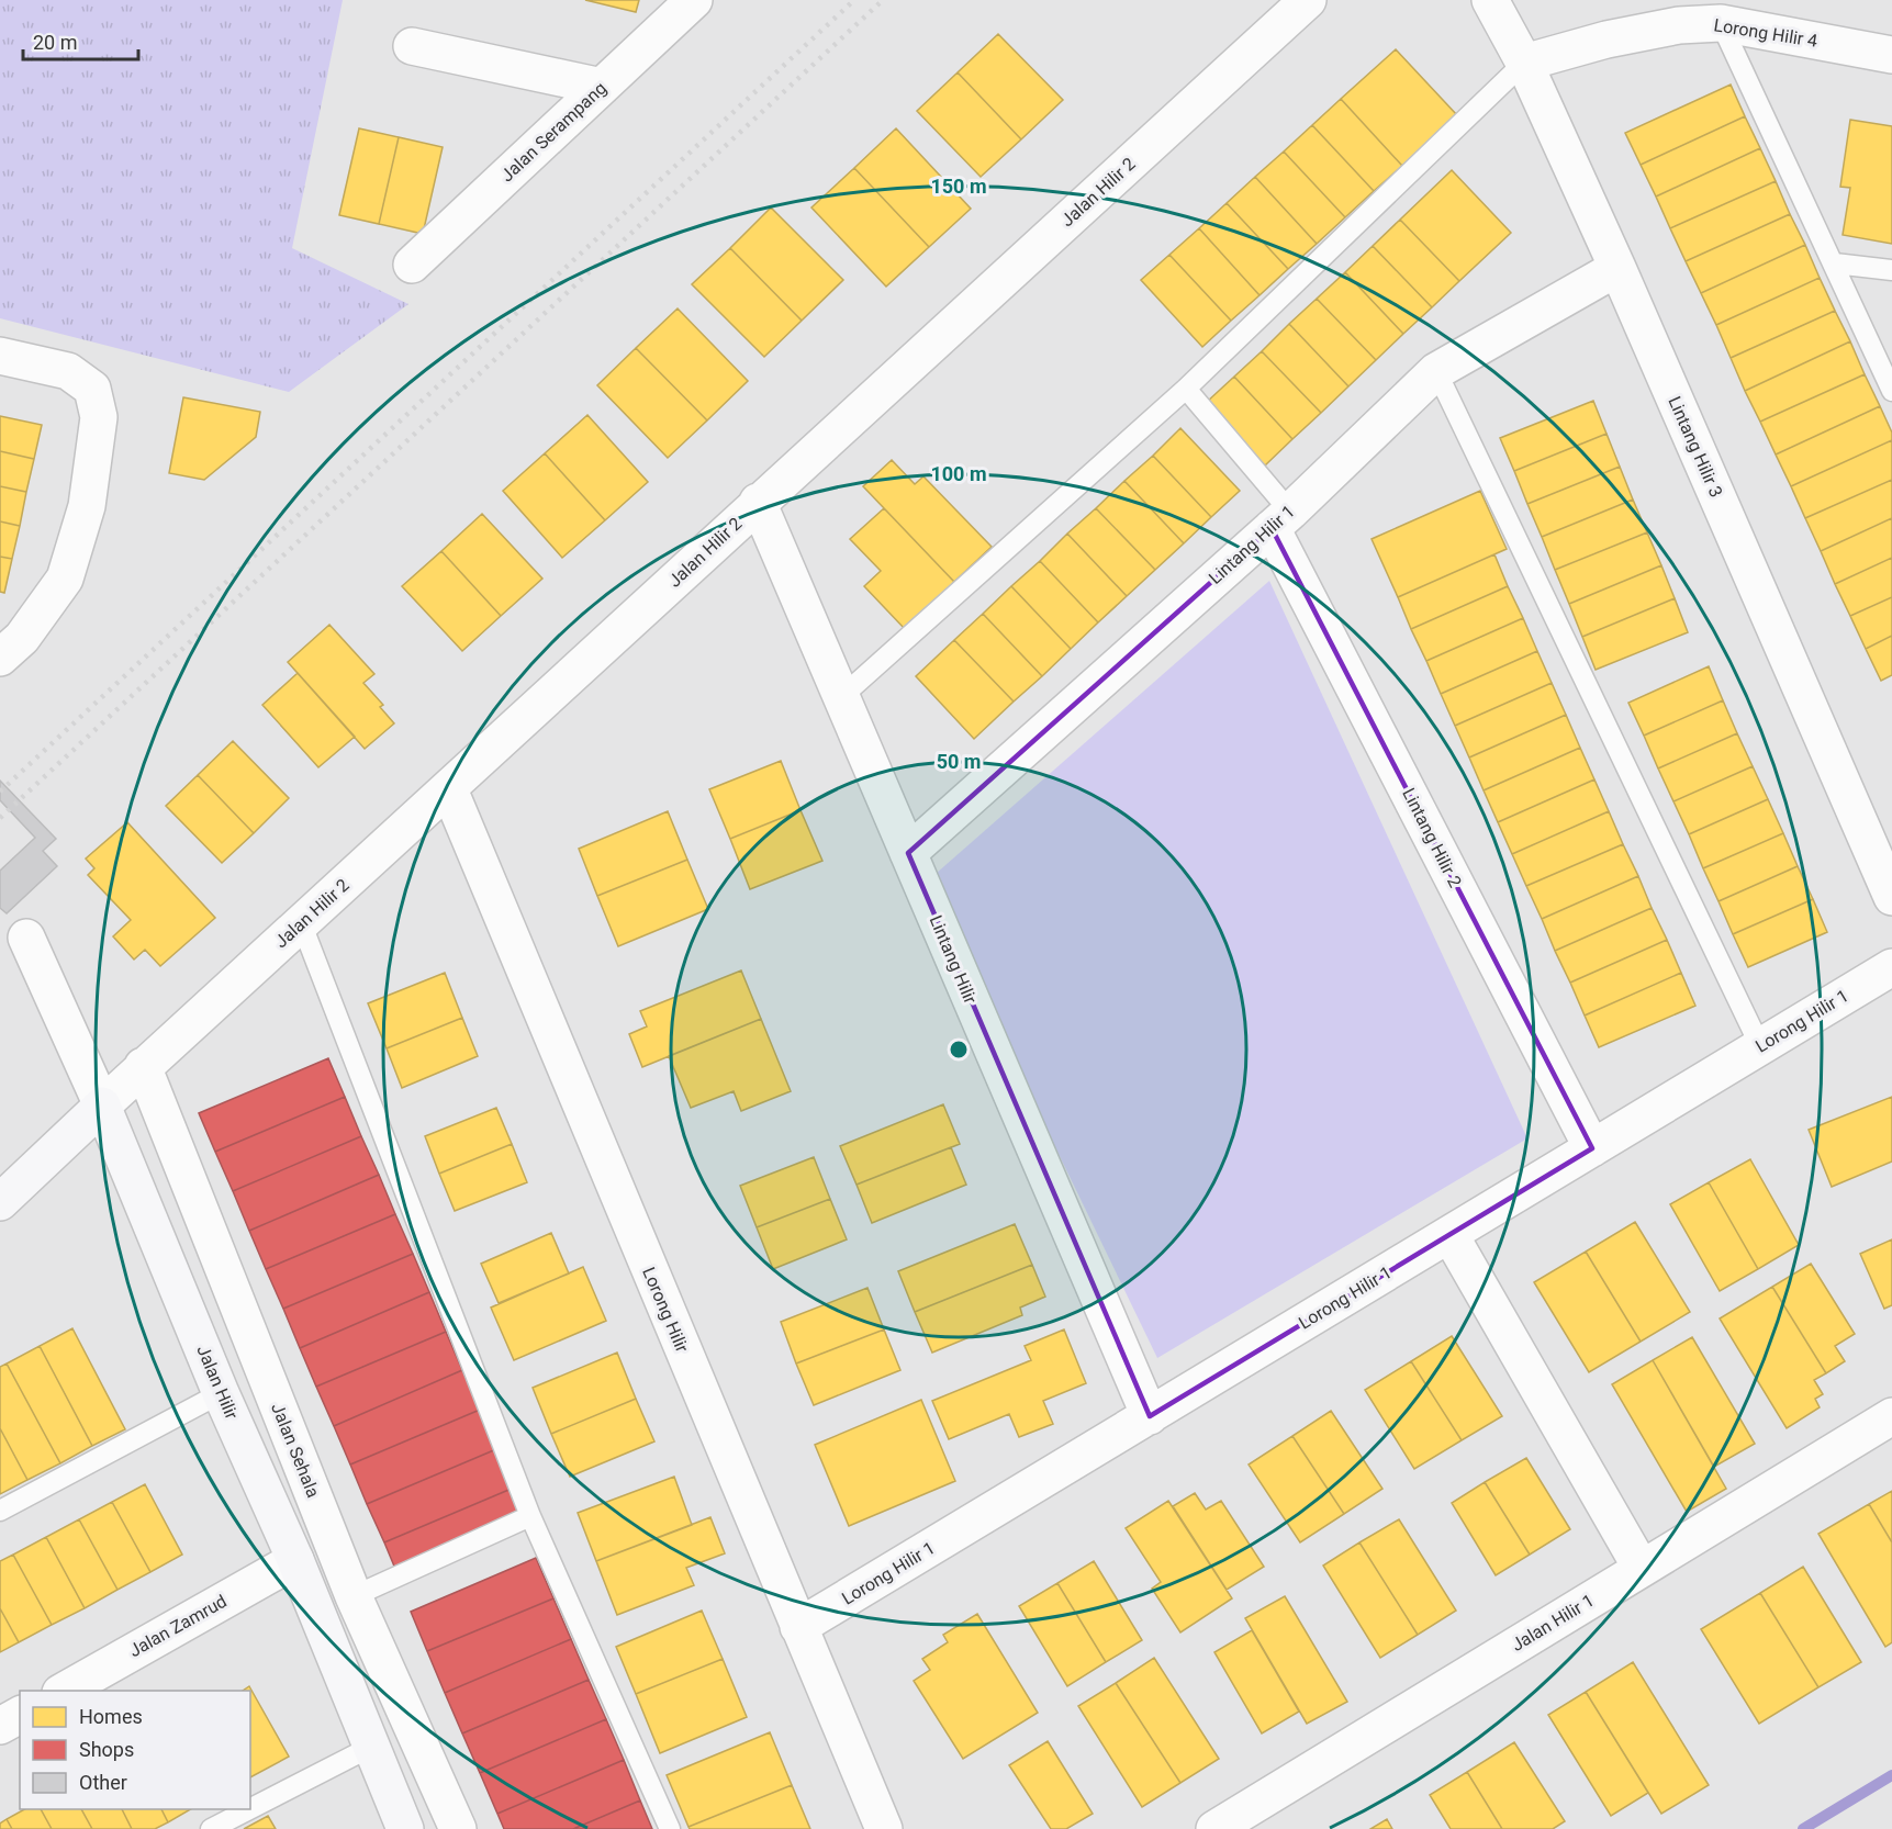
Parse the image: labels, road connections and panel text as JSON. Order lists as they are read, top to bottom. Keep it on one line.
{"streets":{"street":["Lorong Hilir 4","Jalan Serampang","Jalan Hilir 2","Lintang Hilir 3","Lintang Hilir 1","Lintang Hilir 2","Lintang Hilir","Lorong Hilir 1","Lorong Hilir","Jalan Hilir","Jalan Sehala","Jalan Hilir 1","Jalan Zamrud"]},"crossings":[["Lorong Hilir 4","Lintang Hilir 3"],["Jalan Hilir 2","Lintang Hilir"],["Jalan Hilir 2","Lorong Hilir"],["Jalan Hilir 2","Jalan Hilir"],["Jalan Hilir 2","Jalan Sehala"],["Lintang Hilir 3","Lintang Hilir 1"],["Lintang Hilir 1","Lintang Hilir 2"],["Lintang Hilir 1","Lintang Hilir"],["Lintang Hilir 2","Lorong Hilir 1"],["Lintang Hilir","Lorong Hilir 1"],["Lorong Hilir 1","Lorong Hilir"],["Jalan Hilir","Jalan Zamrud"]],"legend":["Homes","Shops","Other"],"scale_bar":"20 m","rings":["150 m","100 m","50 m"]}
